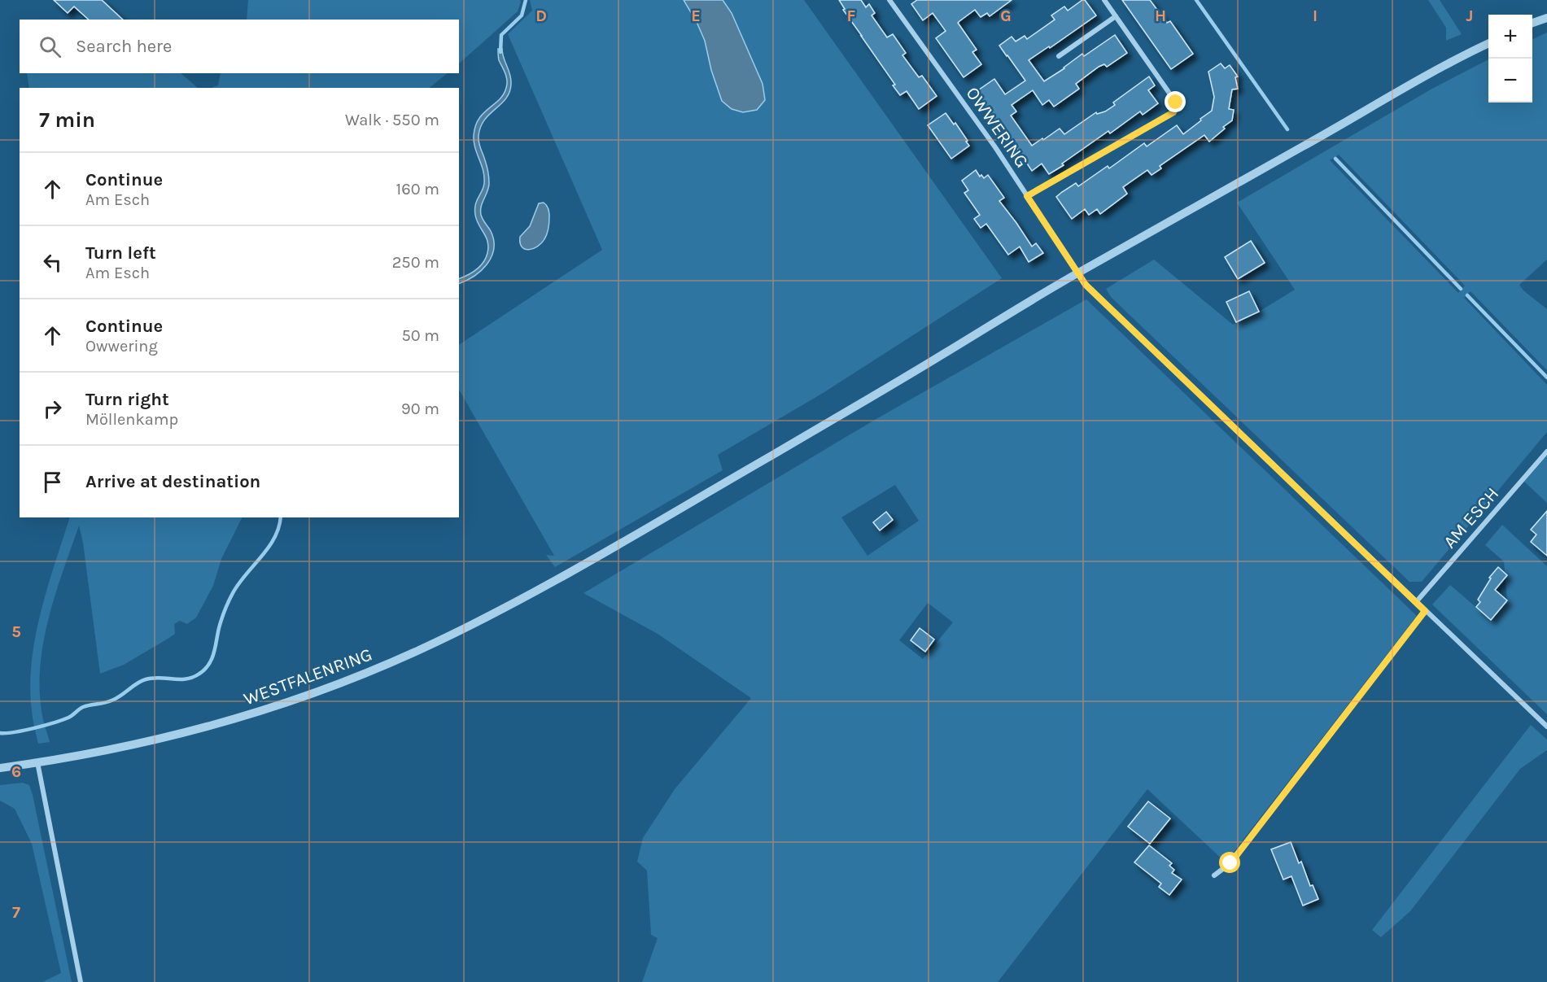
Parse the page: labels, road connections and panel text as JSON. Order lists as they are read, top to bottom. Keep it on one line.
{"streets":{"street":["OWWERING","AM ESCH","WESTFALENRING"]},"crossings":[["OWWERING","WESTFALENRING"]],"page":{"map_buttons":["+","−"],"search":"Search here","heading":["7 min","Walk · 550 m"],"list":[["Continue","Am Esch","160 m"],["Turn left","Am Esch","250 m"],["Continue","Owwering","50 m"],["Turn right","Möllenkamp","90 m"],"Arrive at destination"]},"grid":{"columns":["D","E","F","G","H","I","J"],"rows":["5","6","7"]}}
